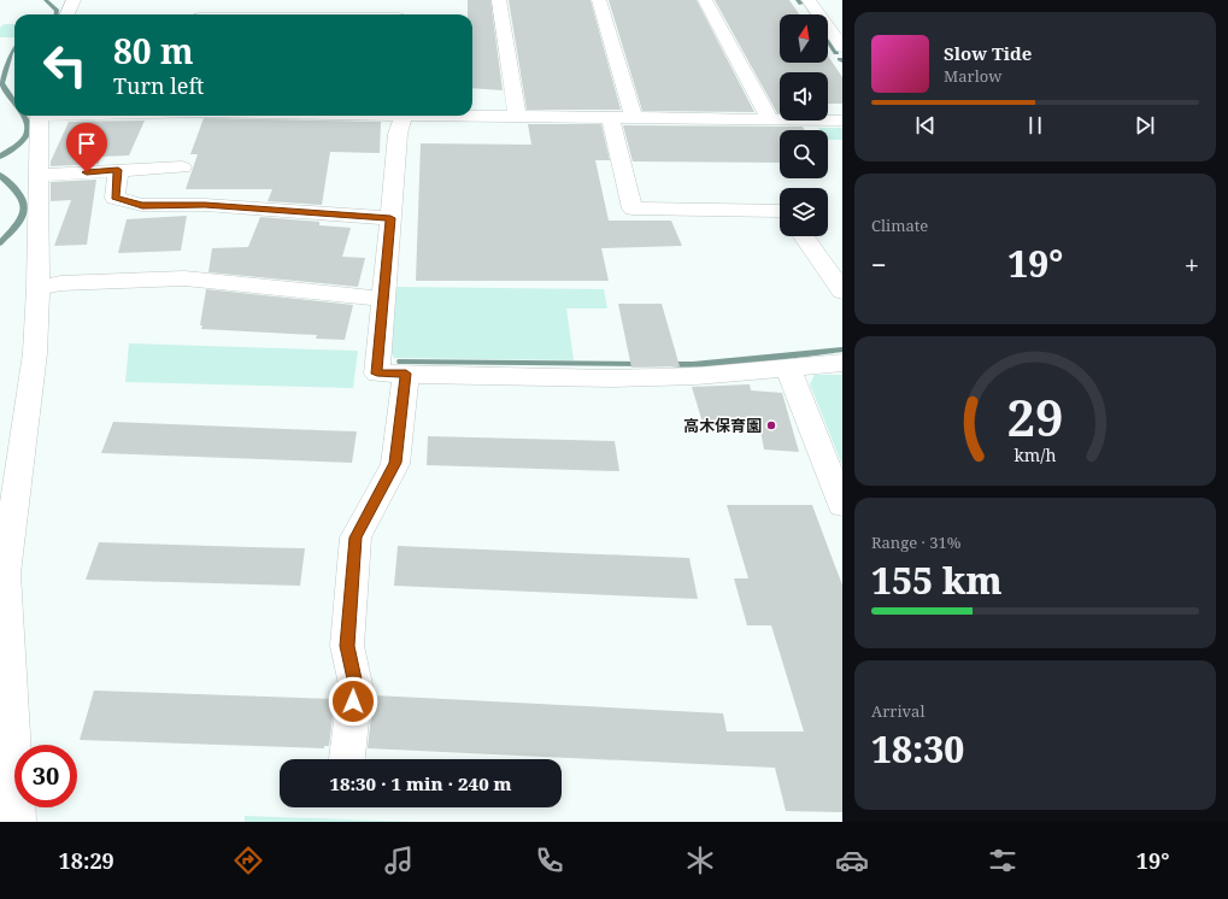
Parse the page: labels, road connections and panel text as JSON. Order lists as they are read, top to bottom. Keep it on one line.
{"places":["高木保育園"],"north":"top","page":{"turn":["80 m","Turn left"],"song":["Slow Tide","Marlow"],"tile":["Climate",["Range · 31%","155 km"],["Arrival","18:30"]],"heat":["−","19°","+"],"limit":"30","trip":"18:30 · 1 min · 240 m","tabs":["18:29","19°"],"gauge":["29","km/h"]}}
